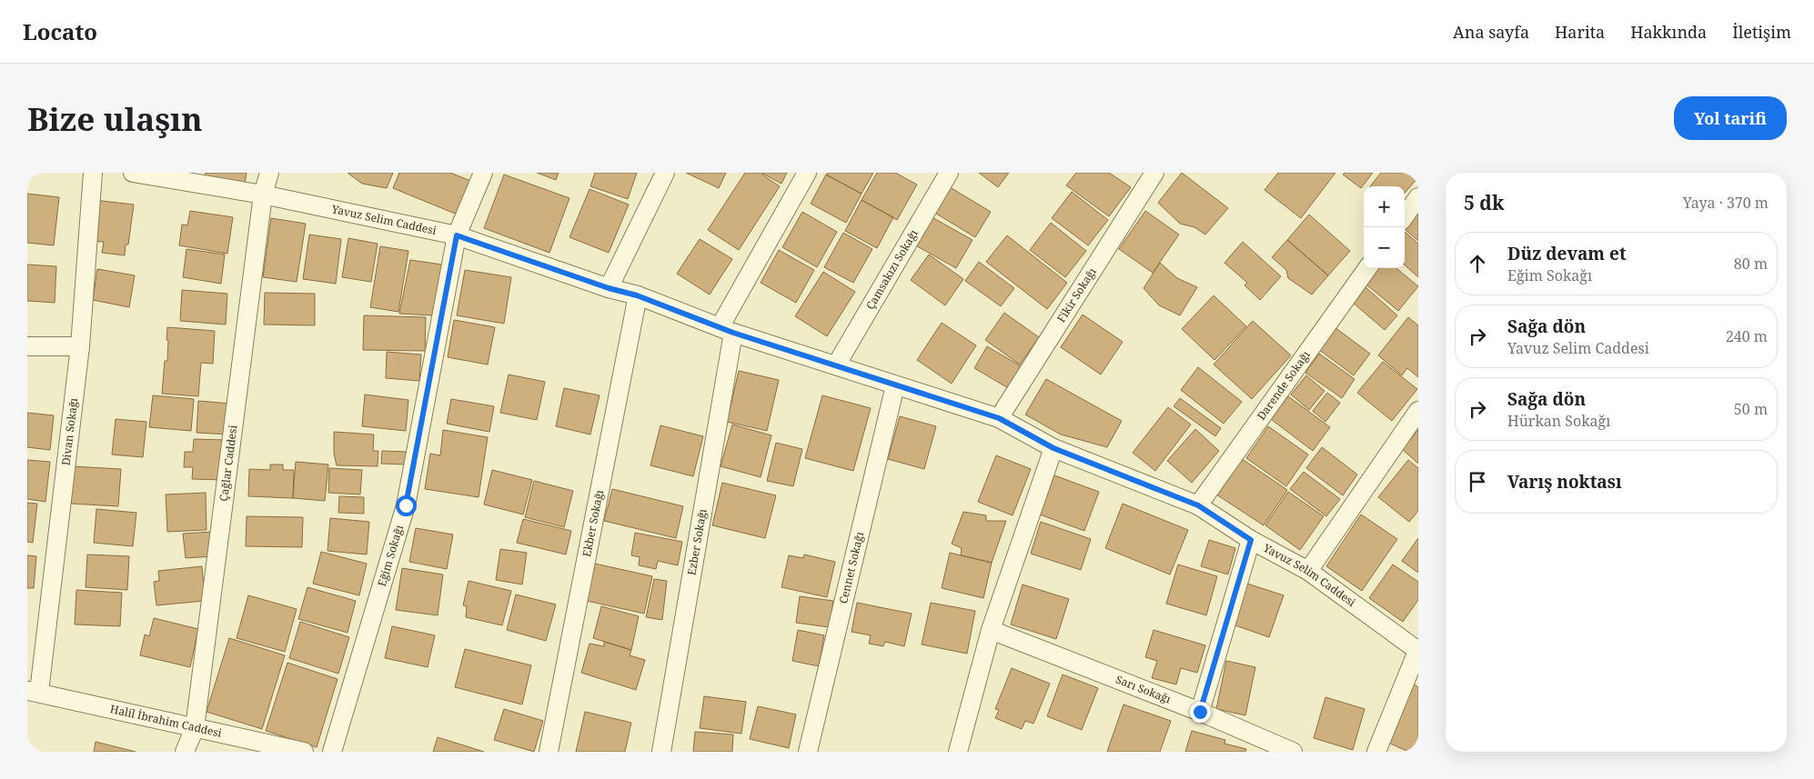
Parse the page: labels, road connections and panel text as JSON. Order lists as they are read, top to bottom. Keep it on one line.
{"streets":{"street":["Yavuz Selim Caddesi","Çamsakızı Sokağı","Fikir Sokağı","Darende Sokağı","Divan Sokağı","Çağlar Caddesi","Ekber Sokağı","Ezber Sokağı","Eğim Sokağı","Cennet Sokağı","Sarı Sokağı","Halil İbrahim Caddesi"]},"crossings":[["Yavuz Selim Caddesi","Çamsakızı Sokağı"],["Yavuz Selim Caddesi","Fikir Sokağı"],["Yavuz Selim Caddesi","Darende Sokağı"],["Yavuz Selim Caddesi","Çağlar Caddesi"],["Yavuz Selim Caddesi","Ekber Sokağı"],["Yavuz Selim Caddesi","Ezber Sokağı"],["Yavuz Selim Caddesi","Eğim Sokağı"],["Yavuz Selim Caddesi","Cennet Sokağı"],["Divan Sokağı","Halil İbrahim Caddesi"],["Çağlar Caddesi","Halil İbrahim Caddesi"]],"page":{"header":"Locato","nav":["Ana sayfa","Harita","Hakkında","İletişim"],"buttons":"Yol tarifi","title":"Bize ulaşın","heading":["5 dk","Yaya · 370 m"],"map_buttons":["+","−"],"list":[["Düz devam et","Eğim Sokağı","80 m"],["Sağa dön","Yavuz Selim Caddesi","240 m"],["Sağa dön","Hürkan Sokağı","50 m"],"Varış noktası"]}}
